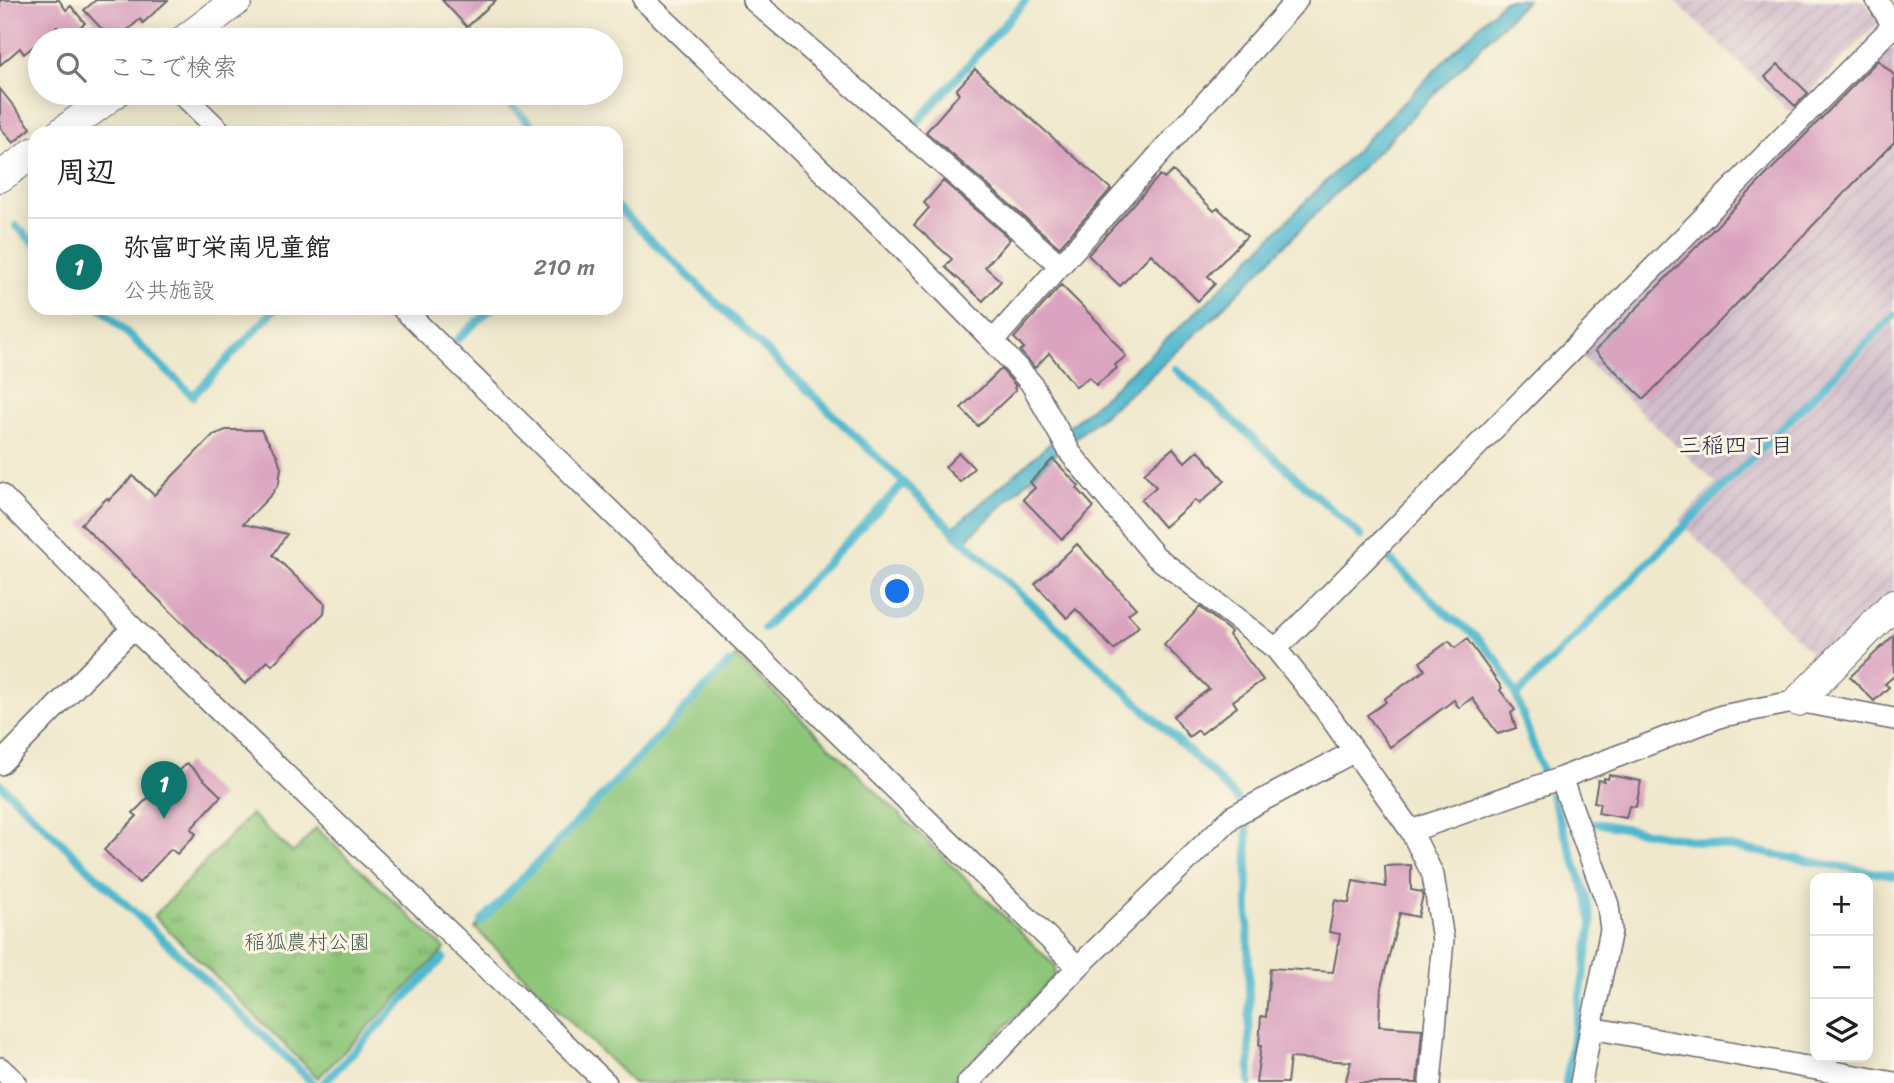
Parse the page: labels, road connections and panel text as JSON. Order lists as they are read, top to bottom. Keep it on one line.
{"districts":["三稲四丁目"],"parks":["稲狐農村公園"],"page":{"search":"ここで検索","heading":"周辺","list":[{"mark":"1","name":"弥富町栄南児童館","note":"公共施設","value":"210 m"}],"pins":"1","map_buttons":["+","−"]}}
